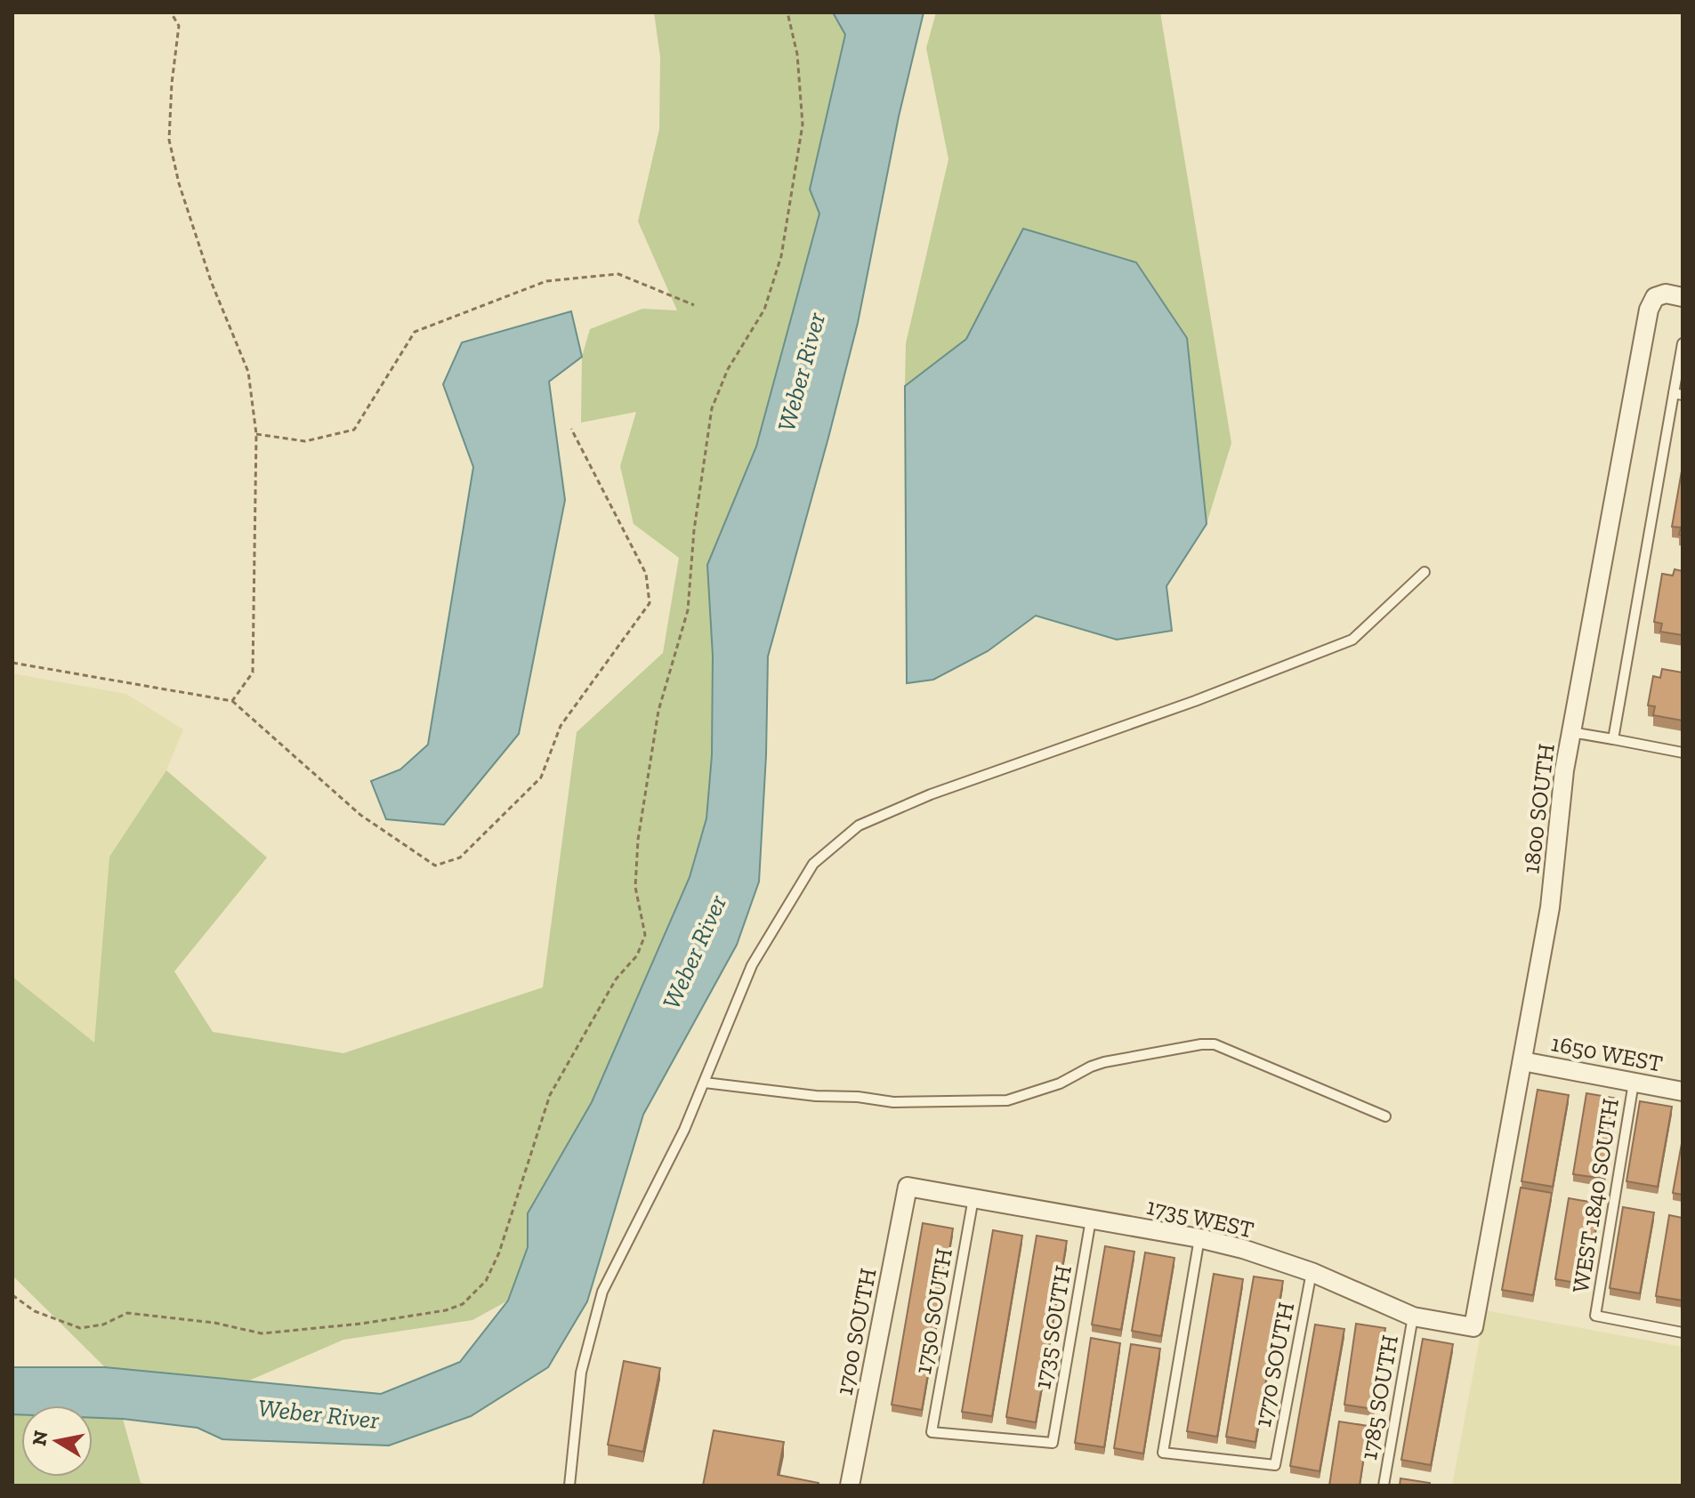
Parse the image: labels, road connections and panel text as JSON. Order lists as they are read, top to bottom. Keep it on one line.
{"streets":{"street":["1800 SOUTH","1650 WEST","1735 WEST","1700 SOUTH"],"lane":["WEST 1840 SOUTH","1750 SOUTH","1735 SOUTH","1770 SOUTH","1785 SOUTH"]},"crossings":[["1800 SOUTH","1650 WEST"],["1800 SOUTH","1735 WEST"],["1650 WEST","WEST 1840 SOUTH"],["1735 WEST","1750 SOUTH"],["1735 WEST","1735 SOUTH"],["1735 WEST","1700 SOUTH"],["1735 WEST","1770 SOUTH"],["1735 WEST","1785 SOUTH"],["1750 SOUTH","1735 SOUTH"]],"water":["Weber River"],"north":"left"}
